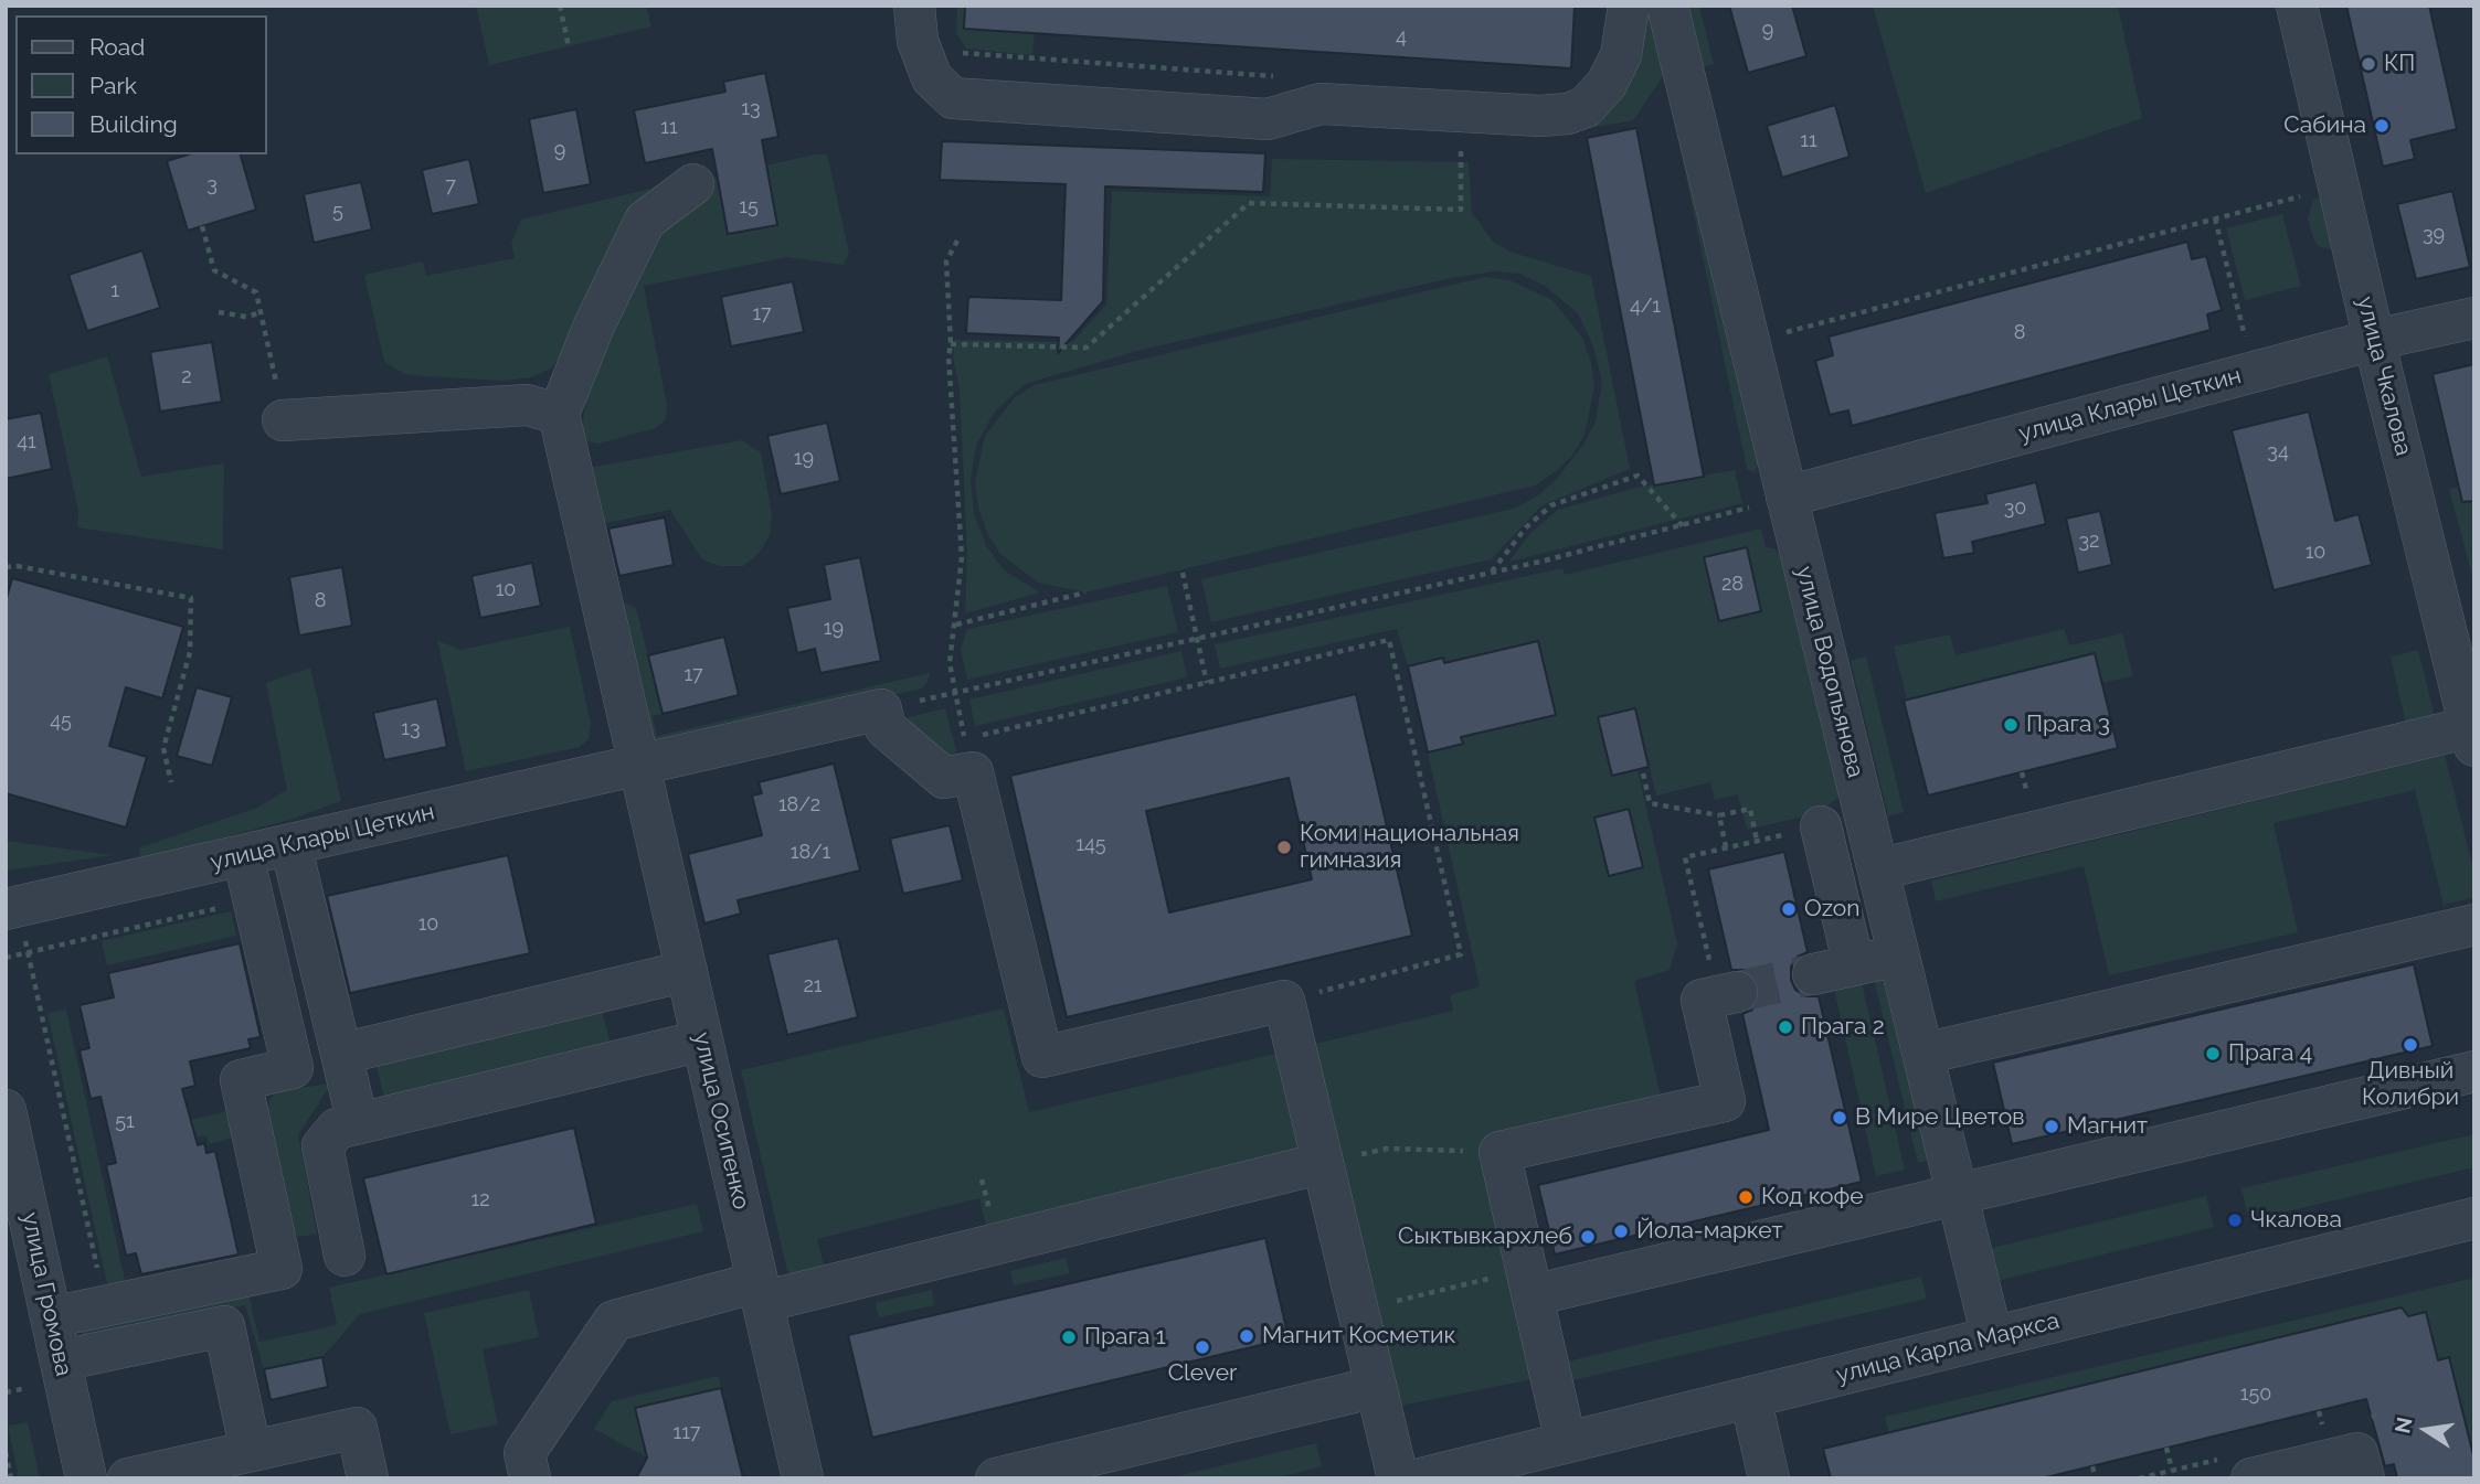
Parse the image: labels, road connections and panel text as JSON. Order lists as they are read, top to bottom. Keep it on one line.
{"streets":{"street":["улица Чкалова","улица Клары Цеткин","улица Водопьянова","улица Осипенко","улица Громова","улица Карла Маркса"]},"crossings":[["улица Чкалова","улица Клары Цеткин"],["улица Клары Цеткин","улица Водопьянова"],["улица Клары Цеткин","улица Осипенко"],["улица Водопьянова","улица Карла Маркса"]],"places":["КП","Сабина","Прага 3","Коми национальная гимназия","Ozon","Прага 2","Дивный Колибри","Прага 4","В Мире Цветов","Магнит","Код кофе","Чкалова","Йола-маркет","Сыктывкархлеб","Магнит Косметик","Прага 1","Clever"],"house_numbers":["9","4","13","11","11","9","3","7","15","5","39","1","4/1","17","8","2","41","34","19","30","32","10","28","10","8","19","17","45","13","18/2","145","18/1","10","21","51","12","150","117"],"legend":["Road","Park","Building"],"north":"left"}
